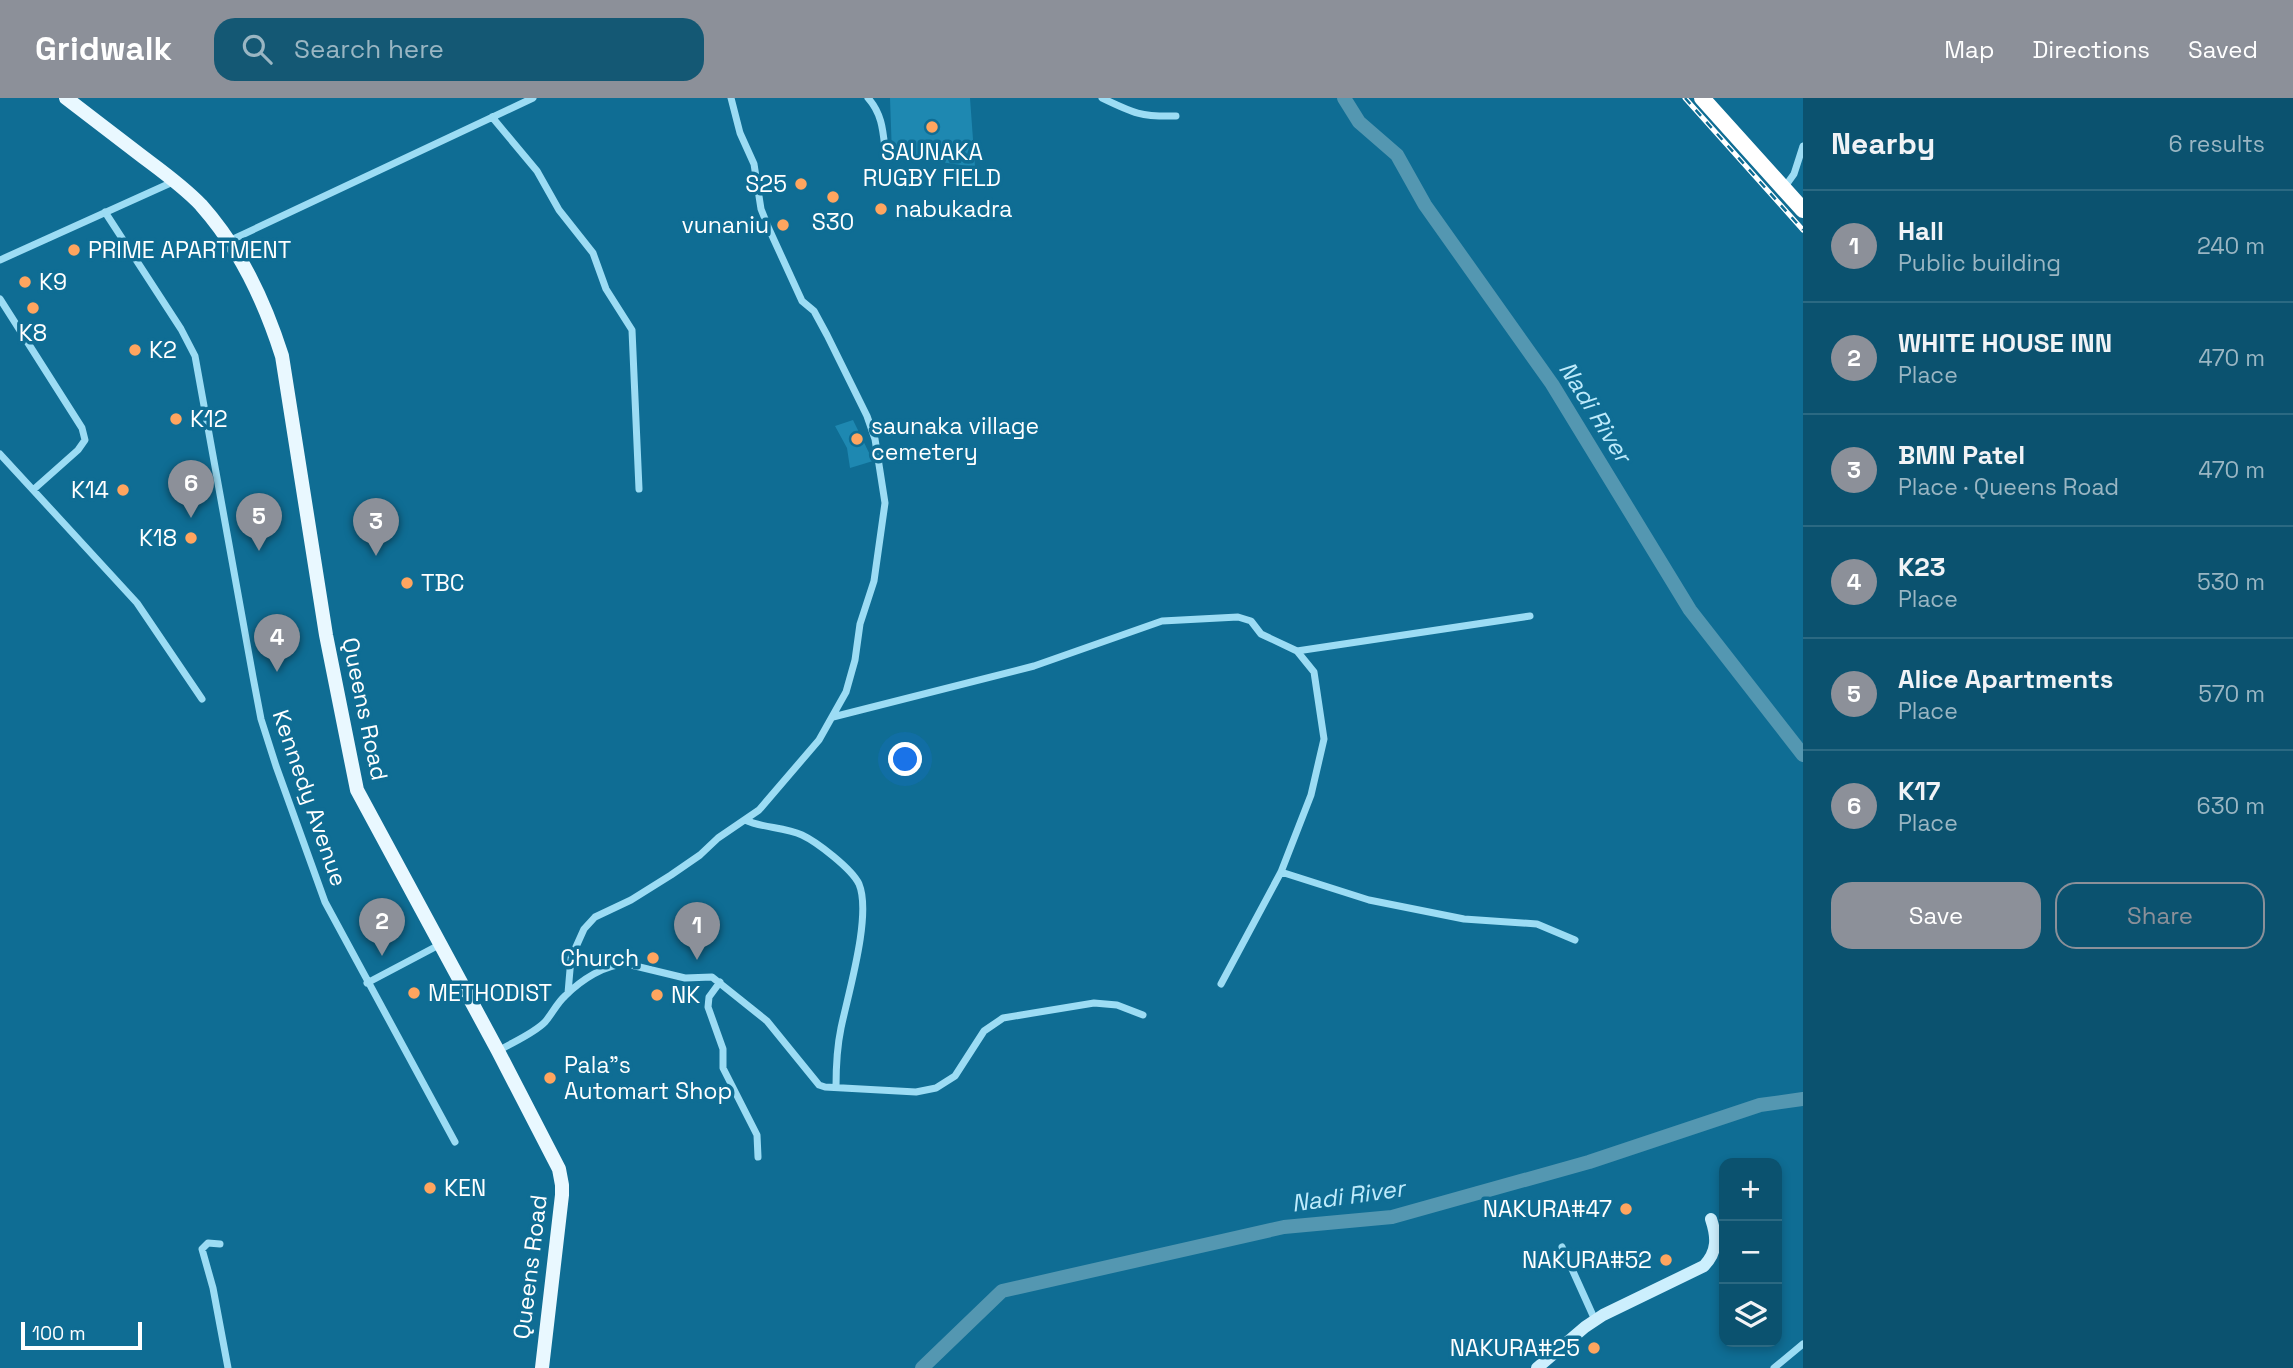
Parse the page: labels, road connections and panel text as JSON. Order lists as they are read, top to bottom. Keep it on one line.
{"streets":{"main road":["Queens Road"],"street":["Kennedy Avenue"]},"water":["Nadi River"],"places":["SAUNAKA RUGBY FIELD","S25","S30","nabukadra","vunaniu","PRIME APARTMENT","K9","K8","K2","K12","saunaka village cemetery","K14","K18","TBC","Church","METHODIST","NK","Pala\"s Automart Shop","KEN","NAKURA#47","NAKURA#52","NAKURA#25"],"scale_bar":"100 m","page":{"header":"Gridwalk","search":"Search here","nav":["Map","Directions","Saved"],"heading":["Nearby","6 results"],"list":[{"mark":"1","name":"Hall","note":"Public building","value":"240 m"},{"mark":"2","name":"WHITE HOUSE INN","note":"Place","value":"470 m"},{"mark":"3","name":"BMN Patel","note":"Place · Queens Road","value":"470 m"},{"mark":"4","name":"K23","note":"Place","value":"530 m"},{"mark":"5","name":"Alice Apartments","note":"Place","value":"570 m"},{"mark":"6","name":"K17","note":"Place","value":"630 m"}],"pins":["6","5","3","4","2","1"],"buttons":["Save","Share"],"map_buttons":["+","−"],"scale":"100 m"}}
